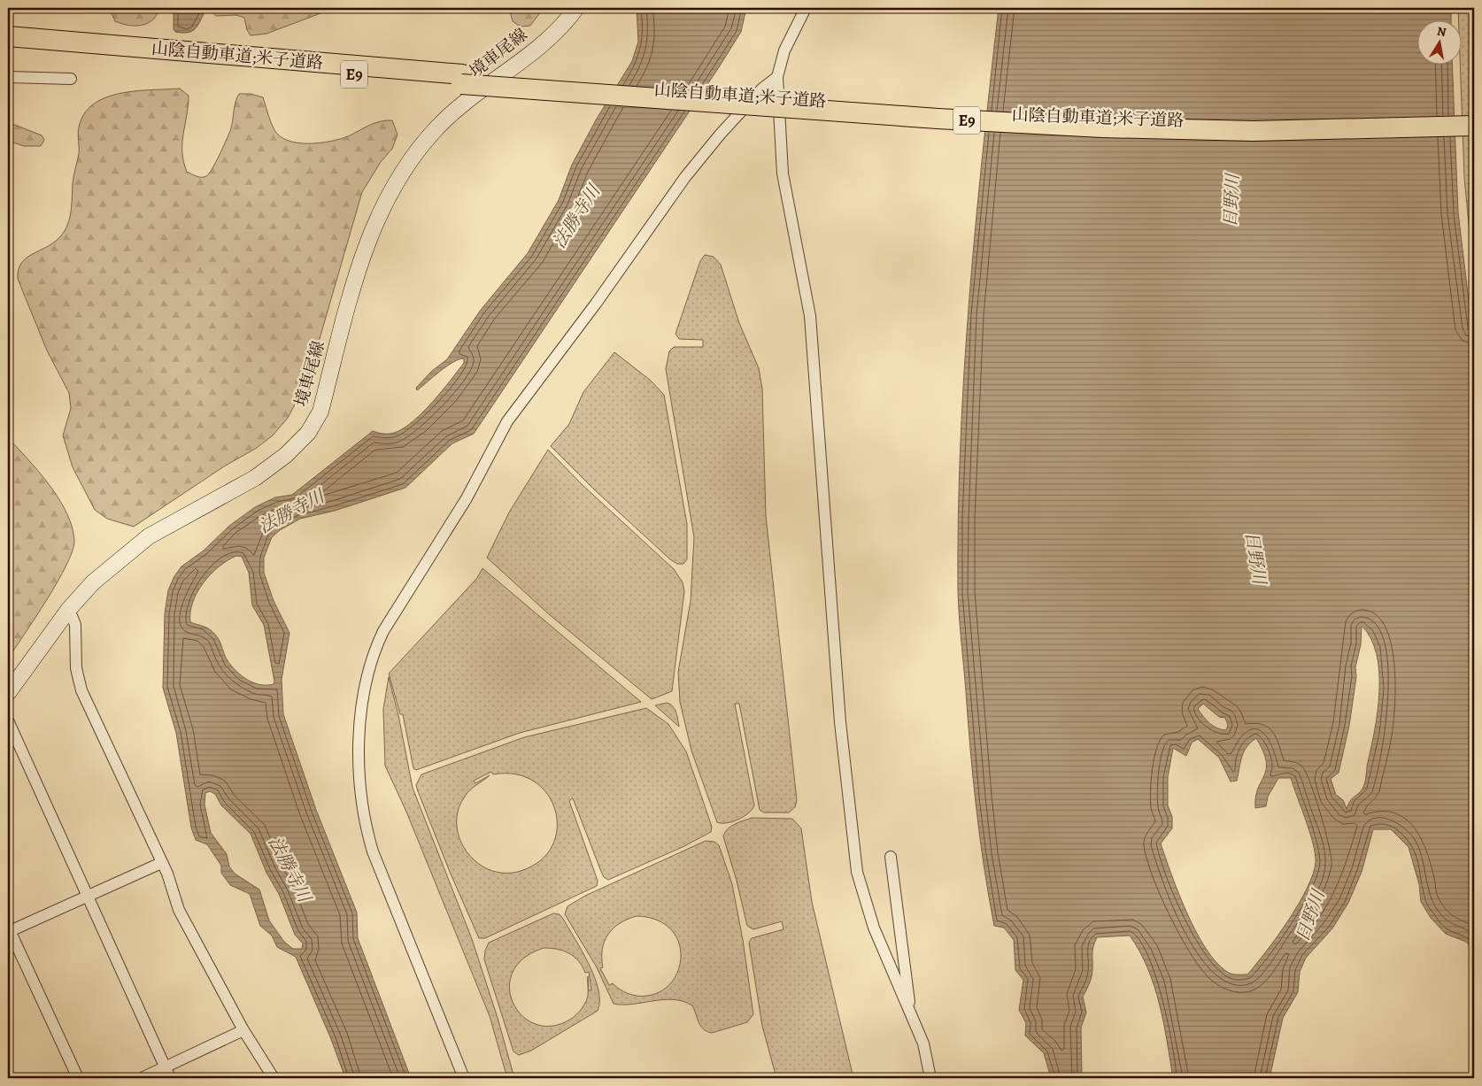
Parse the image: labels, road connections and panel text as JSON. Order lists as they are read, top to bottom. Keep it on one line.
{"streets":{"highway":["山陰自動車道;米子道路","E9"],"main road":["境車尾線"]},"water":["日野川","法勝寺川"],"north":"top"}
